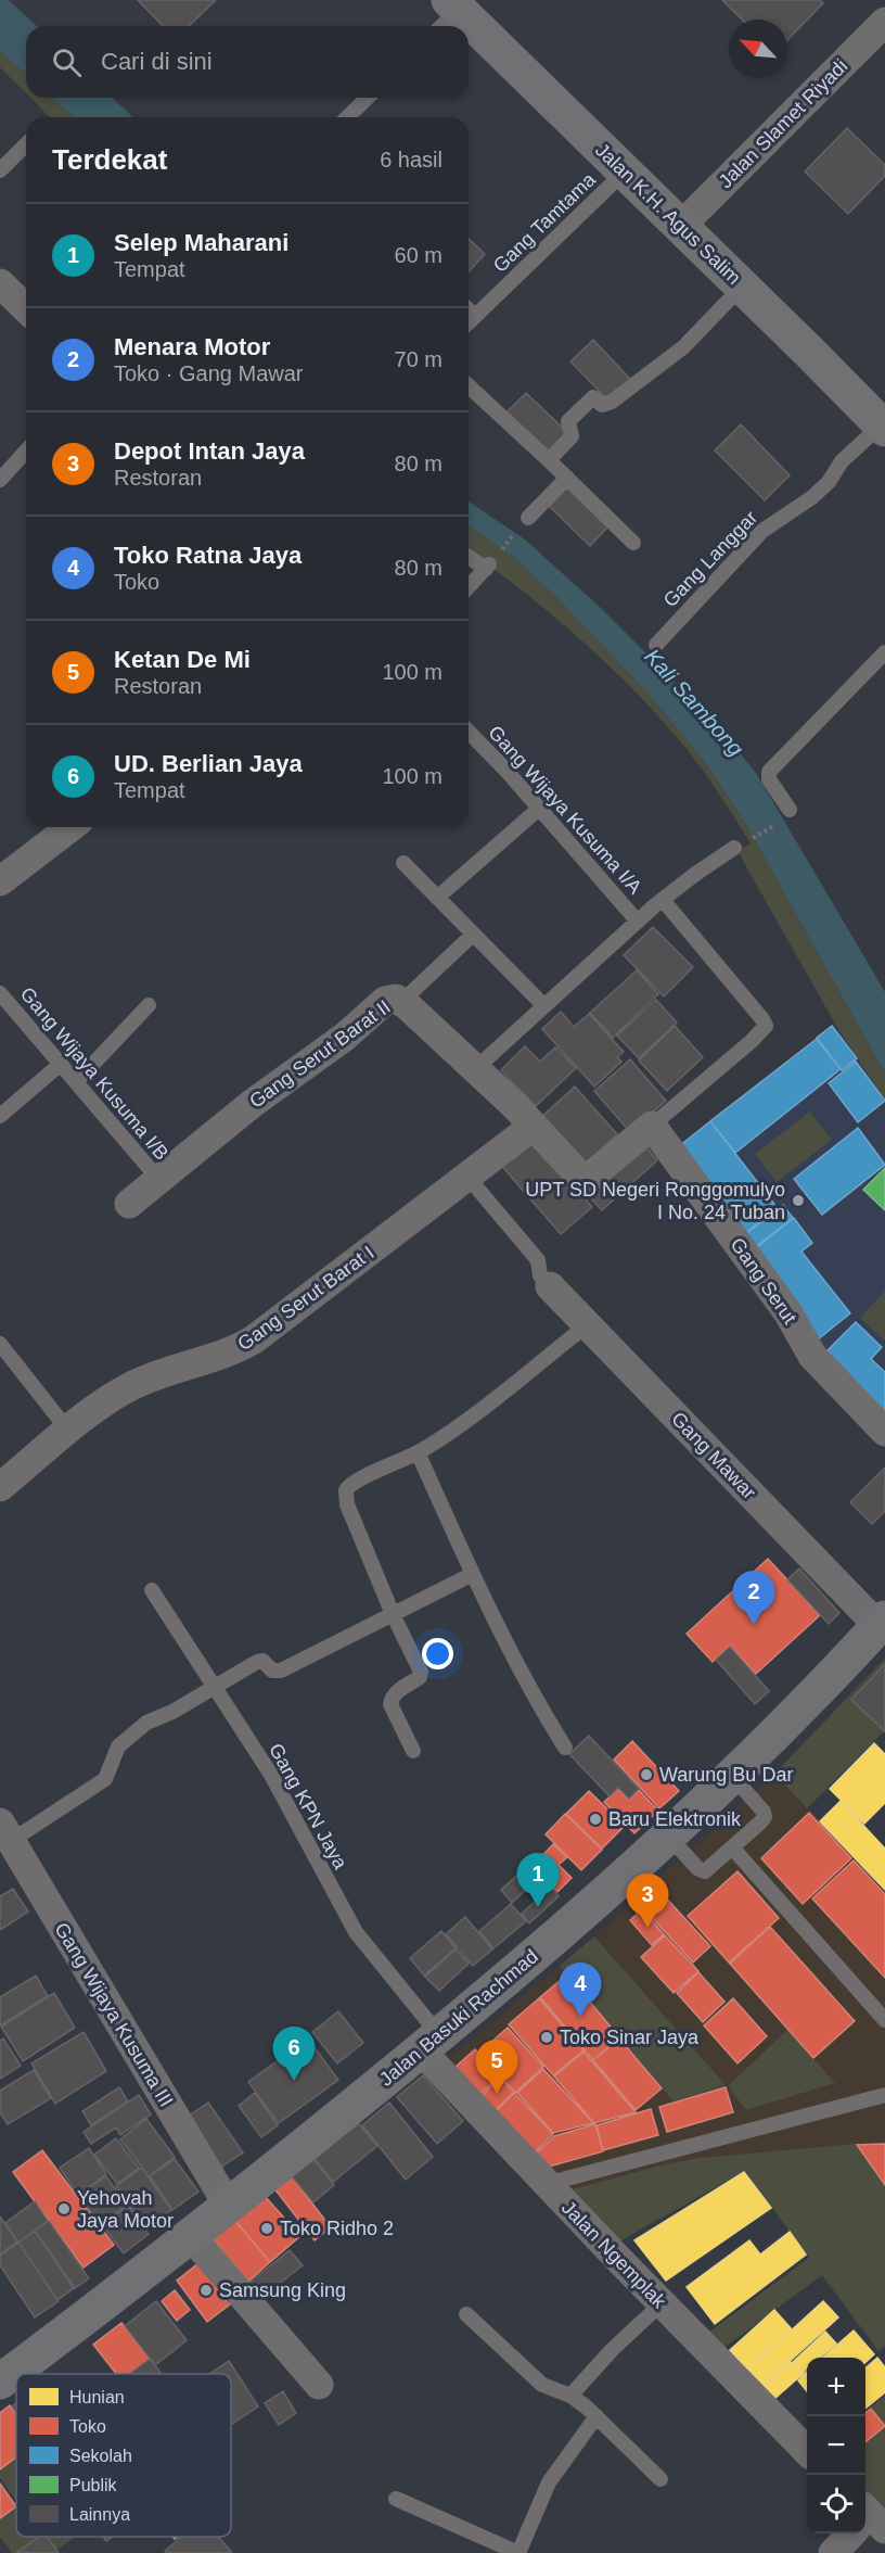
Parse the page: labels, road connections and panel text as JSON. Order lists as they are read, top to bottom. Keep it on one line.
{"streets":{"main road":["Jalan K.H. Agus Salim","Jalan Basuki Rachmad"],"street":["Jalan Slamet Riyadi","Gang Serut Barat II","Gang Serut","Gang Serut Barat I","Gang Mawar","Gang Wijaya Kusuma III","Jalan Ngemplak"],"lane":["Gang Tamtama","Gang Langgar","Gang Wijaya Kusuma I/A","Gang Wijaya Kusuma I/B","Gang KPN Jaya"]},"crossings":[["Jalan Slamet Riyadi","Jalan K.H. Agus Salim"],["Jalan K.H. Agus Salim","Gang Tamtama"],["Jalan K.H. Agus Salim","Gang Langgar"],["Gang Serut Barat II","Gang Wijaya Kusuma I/B"],["Gang Serut Barat II","Gang Serut Barat I"],["Gang Mawar","Jalan Basuki Rachmad"],["Gang KPN Jaya","Jalan Basuki Rachmad"],["Gang KPN Jaya","Jalan Ngemplak"],["Gang Wijaya Kusuma III","Jalan Basuki Rachmad"],["Jalan Basuki Rachmad","Jalan Ngemplak"]],"water":["Kali Sambong"],"places":["UPT SD Negeri Ronggomulyo I No. 24 Tuban","Warung Bu Dar","Baru Elektronik","Toko Sinar Jaya","Yehovah Jaya Motor","Toko Ridho 2","Samsung King"],"legend":["Hunian","Toko","Sekolah","Publik","Lainnya"],"north":"top left","page":{"search":"Cari di sini","heading":["Terdekat","6 hasil"],"list":[{"mark":"1","name":"Selep Maharani","note":"Tempat","value":"60 m"},{"mark":"2","name":"Menara Motor","note":"Toko · Gang Mawar","value":"70 m"},{"mark":"3","name":"Depot Intan Jaya","note":"Restoran","value":"80 m"},{"mark":"4","name":"Toko Ratna Jaya","note":"Toko","value":"80 m"},{"mark":"5","name":"Ketan De Mi","note":"Restoran","value":"100 m"},{"mark":"6","name":"UD. Berlian Jaya","note":"Tempat","value":"100 m"}],"pins":["2","1","3","4","6","5"],"map_buttons":["+","−"]}}
